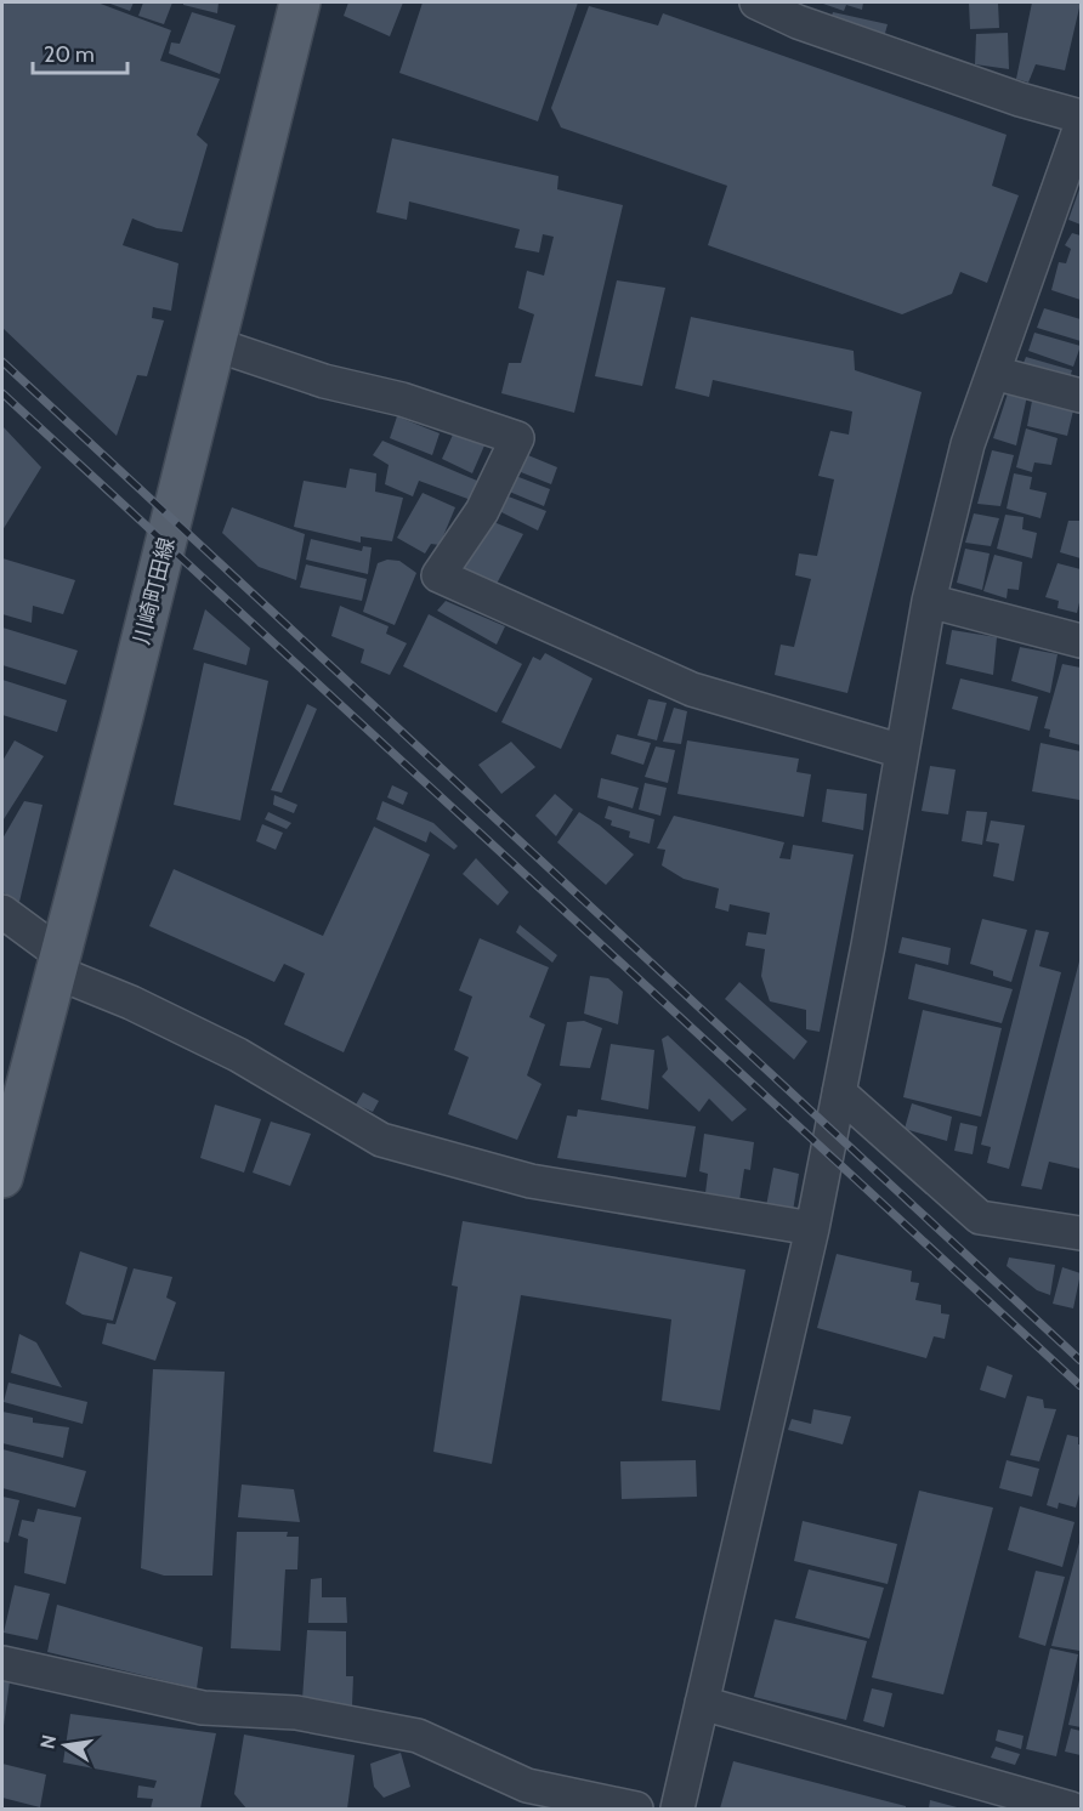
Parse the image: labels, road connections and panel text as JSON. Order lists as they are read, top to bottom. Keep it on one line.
{"streets":{"main road":["川崎町田線"]},"scale_bar":"20 m","north":"left"}
